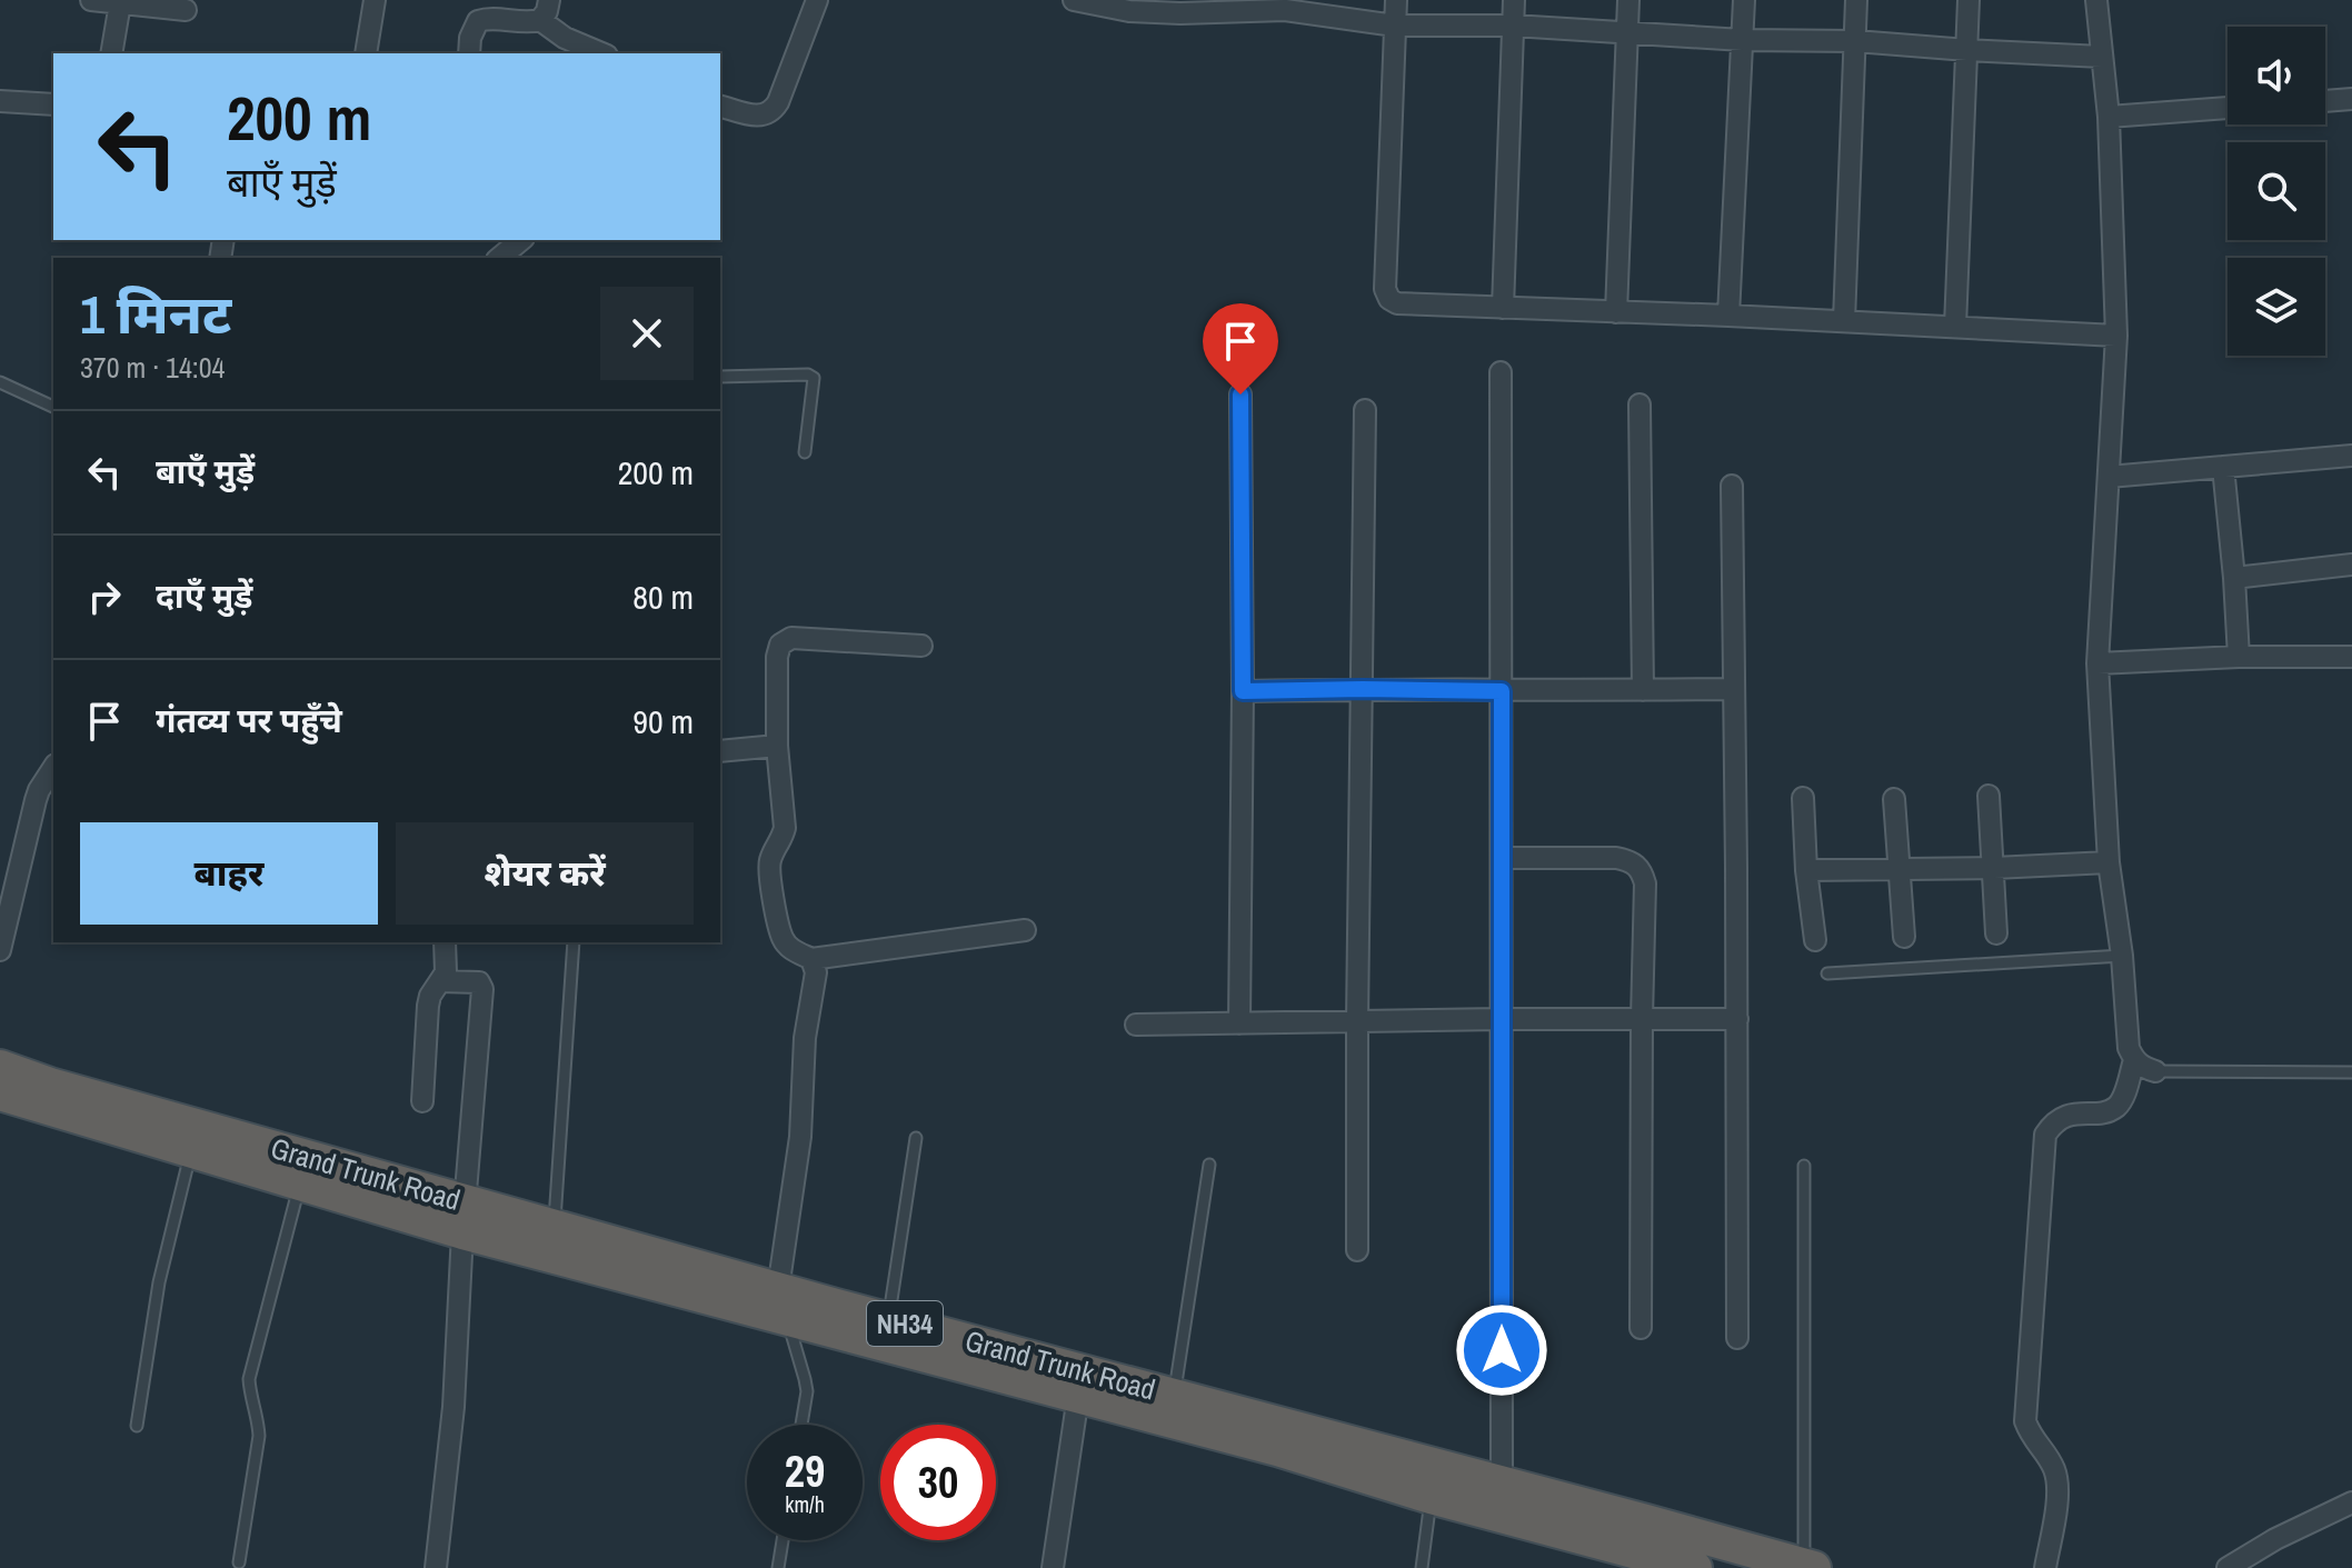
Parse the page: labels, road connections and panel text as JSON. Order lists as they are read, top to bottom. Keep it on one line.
{"streets":{"highway":["Grand Trunk Road","NH34"]},"page":{"turn":["200 m","बाएँ मुड़ें"],"heading":["1 मिनट","370 m · 14:04"],"list":[{"name":"बाएँ मुड़ें","value":"200 m"},{"name":"दाएँ मुड़ें","value":"80 m"},{"name":"गंतव्य पर पहुँचे","value":"90 m"}],"buttons":["बाहर","शेयर करें"],"speed":"29 km/h","limit":"30"}}
